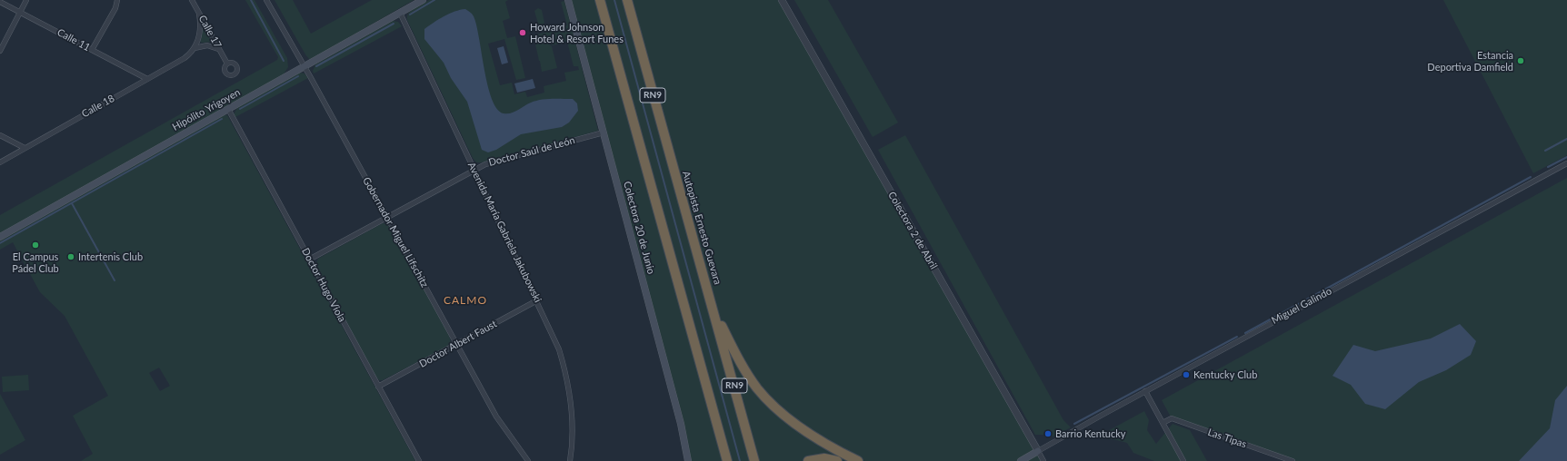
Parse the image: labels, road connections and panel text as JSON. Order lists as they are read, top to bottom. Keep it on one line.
{"streets":{"highway":["RN9","Autopista Ernesto Guevara"],"main road":["Hipólito Yrigoyen","Colectora 20 de Junio"],"street":["Calle 17","Calle 11","Calle 18","Doctor Saúl de León","Colectora 2 de Abril","Gobernador Miguel Lifschitz","Avenida María Gabriela Jakubowski","Doctor Hugo Viola","Miguel Galindo","Doctor Albert Faust","Las Tipas"]},"crossings":[["Calle 11","Calle 18"],["Hipólito Yrigoyen","Gobernador Miguel Lifschitz"],["Hipólito Yrigoyen","Avenida María Gabriela Jakubowski"],["Hipólito Yrigoyen","Doctor Hugo Viola"],["Doctor Saúl de León","Colectora 20 de Junio"],["Doctor Saúl de León","Gobernador Miguel Lifschitz"],["Doctor Saúl de León","Avenida María Gabriela Jakubowski"],["Doctor Saúl de León","Doctor Hugo Viola"],["Colectora 2 de Abril","Miguel Galindo"],["Gobernador Miguel Lifschitz","Doctor Albert Faust"],["Avenida María Gabriela Jakubowski","Doctor Albert Faust"],["Doctor Hugo Viola","Doctor Albert Faust"]],"districts":["CALMO"],"places":["Howard Johnson Hotel & Resort Funes","Estancia Deportiva Damfield","El Campus Pádel Club","Intertenis Club","Kentucky Club","Barrio Kentucky"]}
